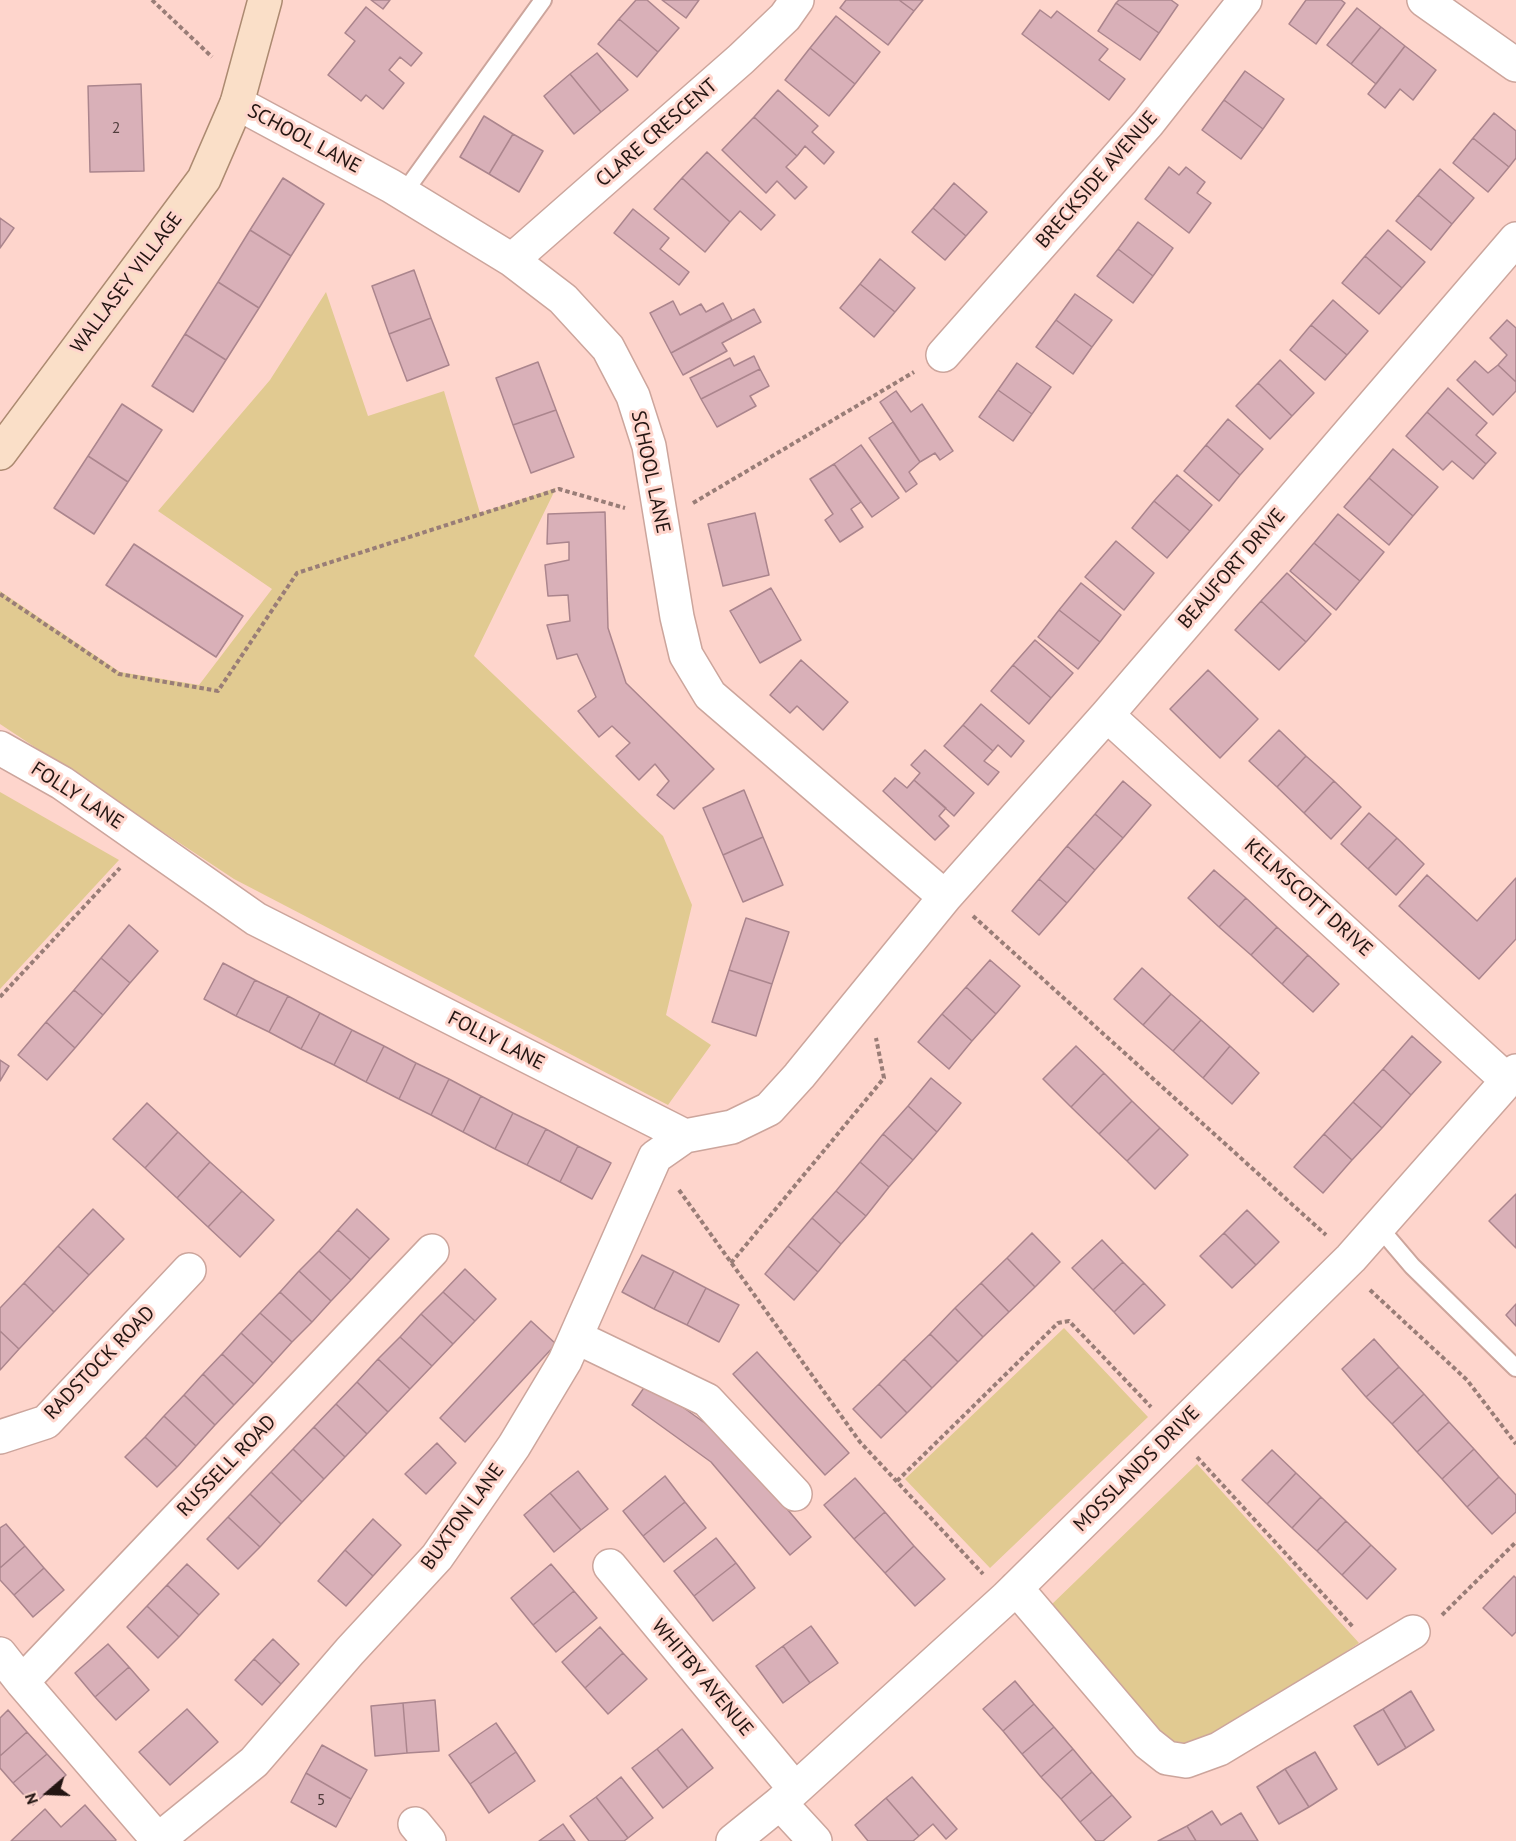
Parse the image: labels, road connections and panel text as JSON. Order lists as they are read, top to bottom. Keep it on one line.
{"streets":{"main road":["WALLASEY VILLAGE"],"street":["CLARE CRESCENT","SCHOOL LANE","BRECKSIDE AVENUE","BEAUFORT DRIVE","FOLLY LANE","KELMSCOTT DRIVE","RADSTOCK ROAD","RUSSELL ROAD","MOSSLANDS DRIVE","BUXTON LANE","WHITBY AVENUE"]},"crossings":[["CLARE CRESCENT","SCHOOL LANE"],["SCHOOL LANE","WALLASEY VILLAGE"],["SCHOOL LANE","BEAUFORT DRIVE"],["BEAUFORT DRIVE","KELMSCOTT DRIVE"],["KELMSCOTT DRIVE","MOSSLANDS DRIVE"],["MOSSLANDS DRIVE","WHITBY AVENUE"]],"house_numbers":["2","5"],"north":"left"}
